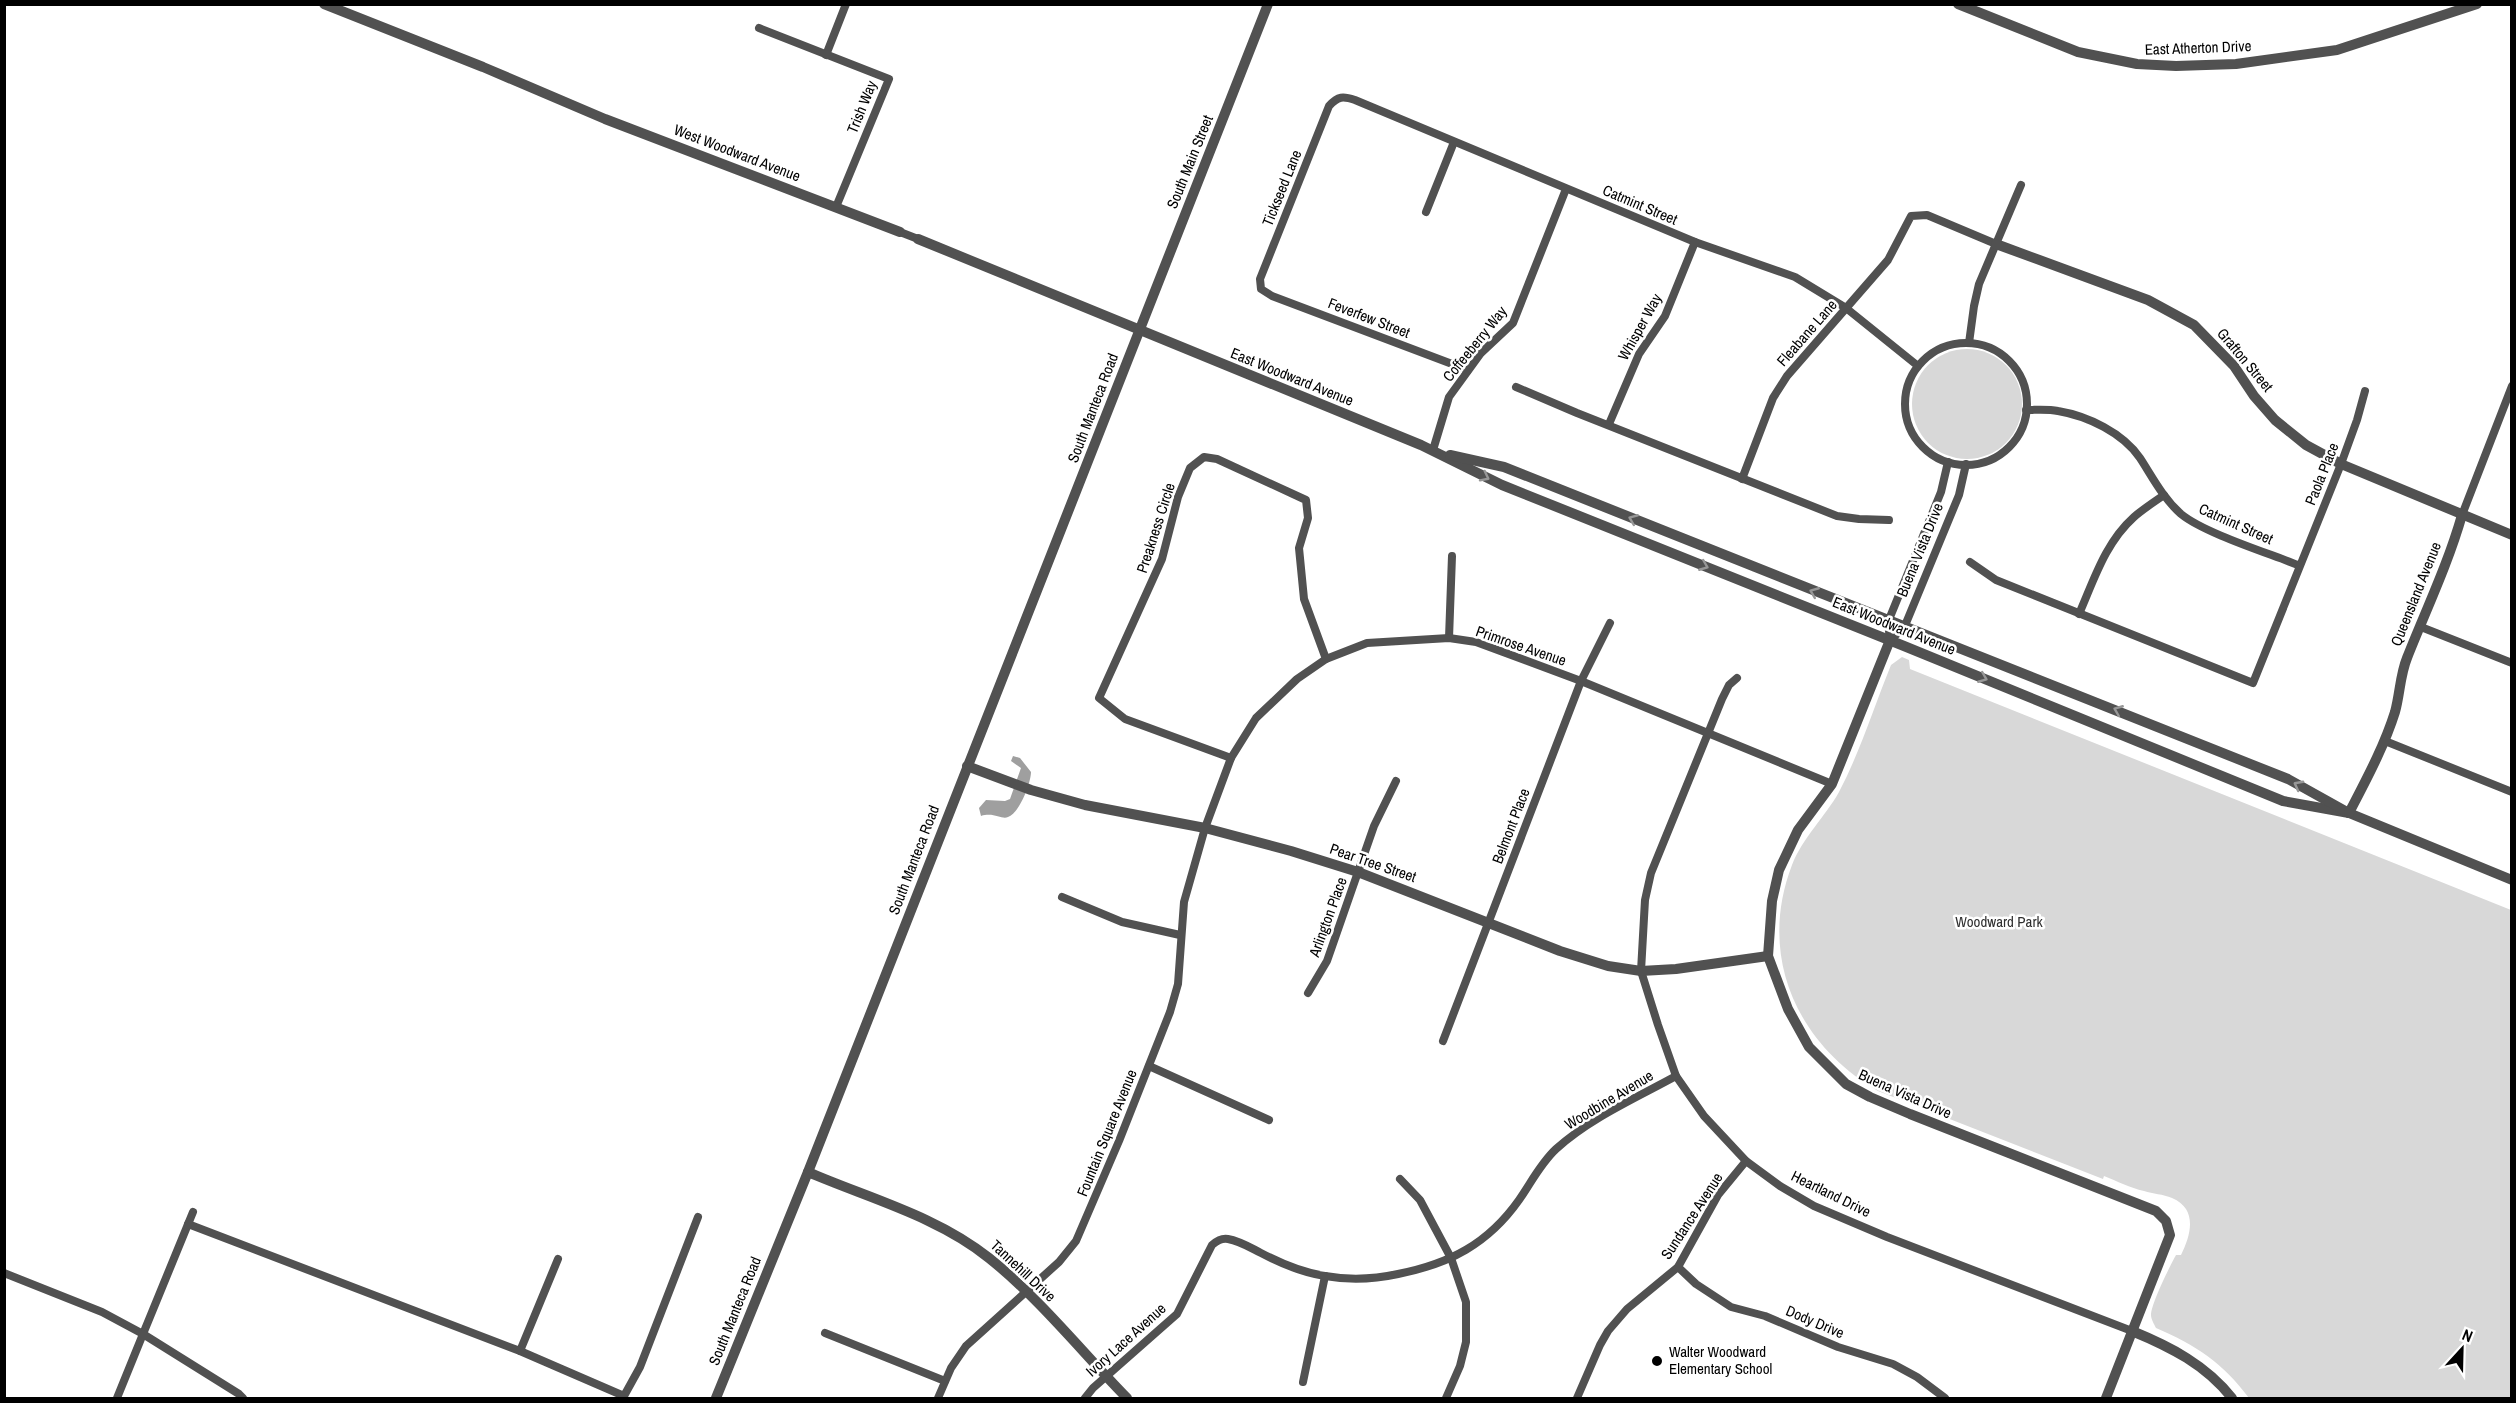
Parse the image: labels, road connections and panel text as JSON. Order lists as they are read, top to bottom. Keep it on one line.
{"streets":{"street":["East Atherton Drive","Trish Way","West Woodward Avenue","South Main Street","Tickseed Lane","Catmint Street","Feverfew Street","Whisper Way","Fleabane Lane","Coffeeberry Way","Grafton Street","East Woodward Avenue","South Manteca Road","Paola Place","Preakness Circle","Buena Vista Drive","Queensland Avenue","Primrose Avenue","Belmont Place","Pear Tree Street","Arlington Place","Woodbine Avenue","Fountain Square Avenue","Heartland Drive","Sundance Avenue","Tannehill Drive","Dody Drive","Ivory Lace Avenue"]},"crossings":[["Trish Way","West Woodward Avenue"],["West Woodward Avenue","South Main Street"],["West Woodward Avenue","East Woodward Avenue"],["West Woodward Avenue","South Manteca Road"],["South Main Street","East Woodward Avenue"],["South Main Street","South Manteca Road"],["Tickseed Lane","Catmint Street"],["Tickseed Lane","Feverfew Street"],["Catmint Street","Whisper Way"],["Catmint Street","Fleabane Lane"],["Catmint Street","Coffeeberry Way"],["Catmint Street","Paola Place"],["Catmint Street","Buena Vista Drive"],["Feverfew Street","Coffeeberry Way"],["Fleabane Lane","Grafton Street"],["Coffeeberry Way","East Woodward Avenue"],["Grafton Street","Paola Place"],["Grafton Street","Queensland Avenue"],["East Woodward Avenue","South Manteca Road"],["East Woodward Avenue","Buena Vista Drive"],["East Woodward Avenue","Queensland Avenue"],["South Manteca Road","Pear Tree Street"],["South Manteca Road","Tannehill Drive"],["Preakness Circle","Primrose Avenue"],["Buena Vista Drive","Primrose Avenue"],["Buena Vista Drive","Pear Tree Street"],["Buena Vista Drive","Heartland Drive"],["Primrose Avenue","Belmont Place"],["Primrose Avenue","Pear Tree Street"],["Primrose Avenue","Fountain Square Avenue"],["Primrose Avenue","Heartland Drive"],["Belmont Place","Pear Tree Street"],["Pear Tree Street","Arlington Place"],["Pear Tree Street","Fountain Square Avenue"],["Pear Tree Street","Heartland Drive"],["Woodbine Avenue","Heartland Drive"],["Woodbine Avenue","Ivory Lace Avenue"],["Fountain Square Avenue","Tannehill Drive"],["Heartland Drive","Sundance Avenue"],["Sundance Avenue","Dody Drive"],["Tannehill Drive","Ivory Lace Avenue"]],"parks":["Woodward Park"],"places":["Walter Woodward Elementary School"],"north":"top"}
